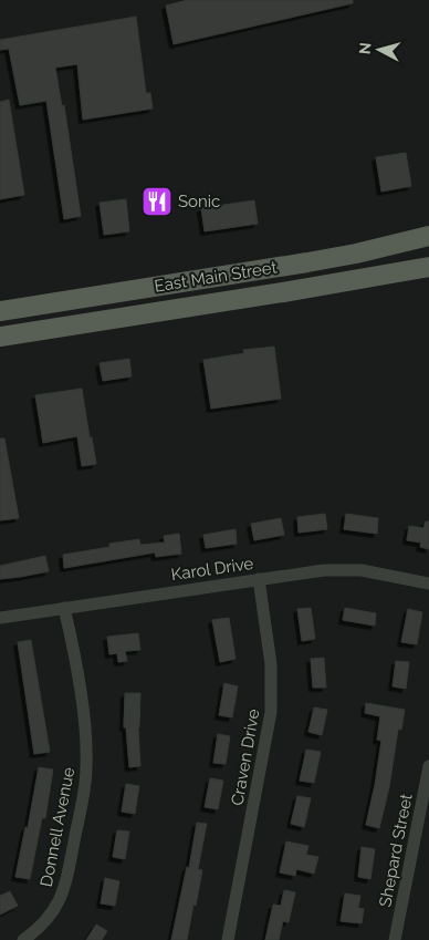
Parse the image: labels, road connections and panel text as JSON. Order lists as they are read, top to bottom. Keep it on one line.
{"streets":{"main road":["East Main Street"],"street":["Karol Drive","Craven Drive","Donnell Avenue","Shepard Street"]},"crossings":[["Karol Drive","Craven Drive"],["Karol Drive","Donnell Avenue"]],"places":{"restaurant":["Sonic"]},"north":"left"}
